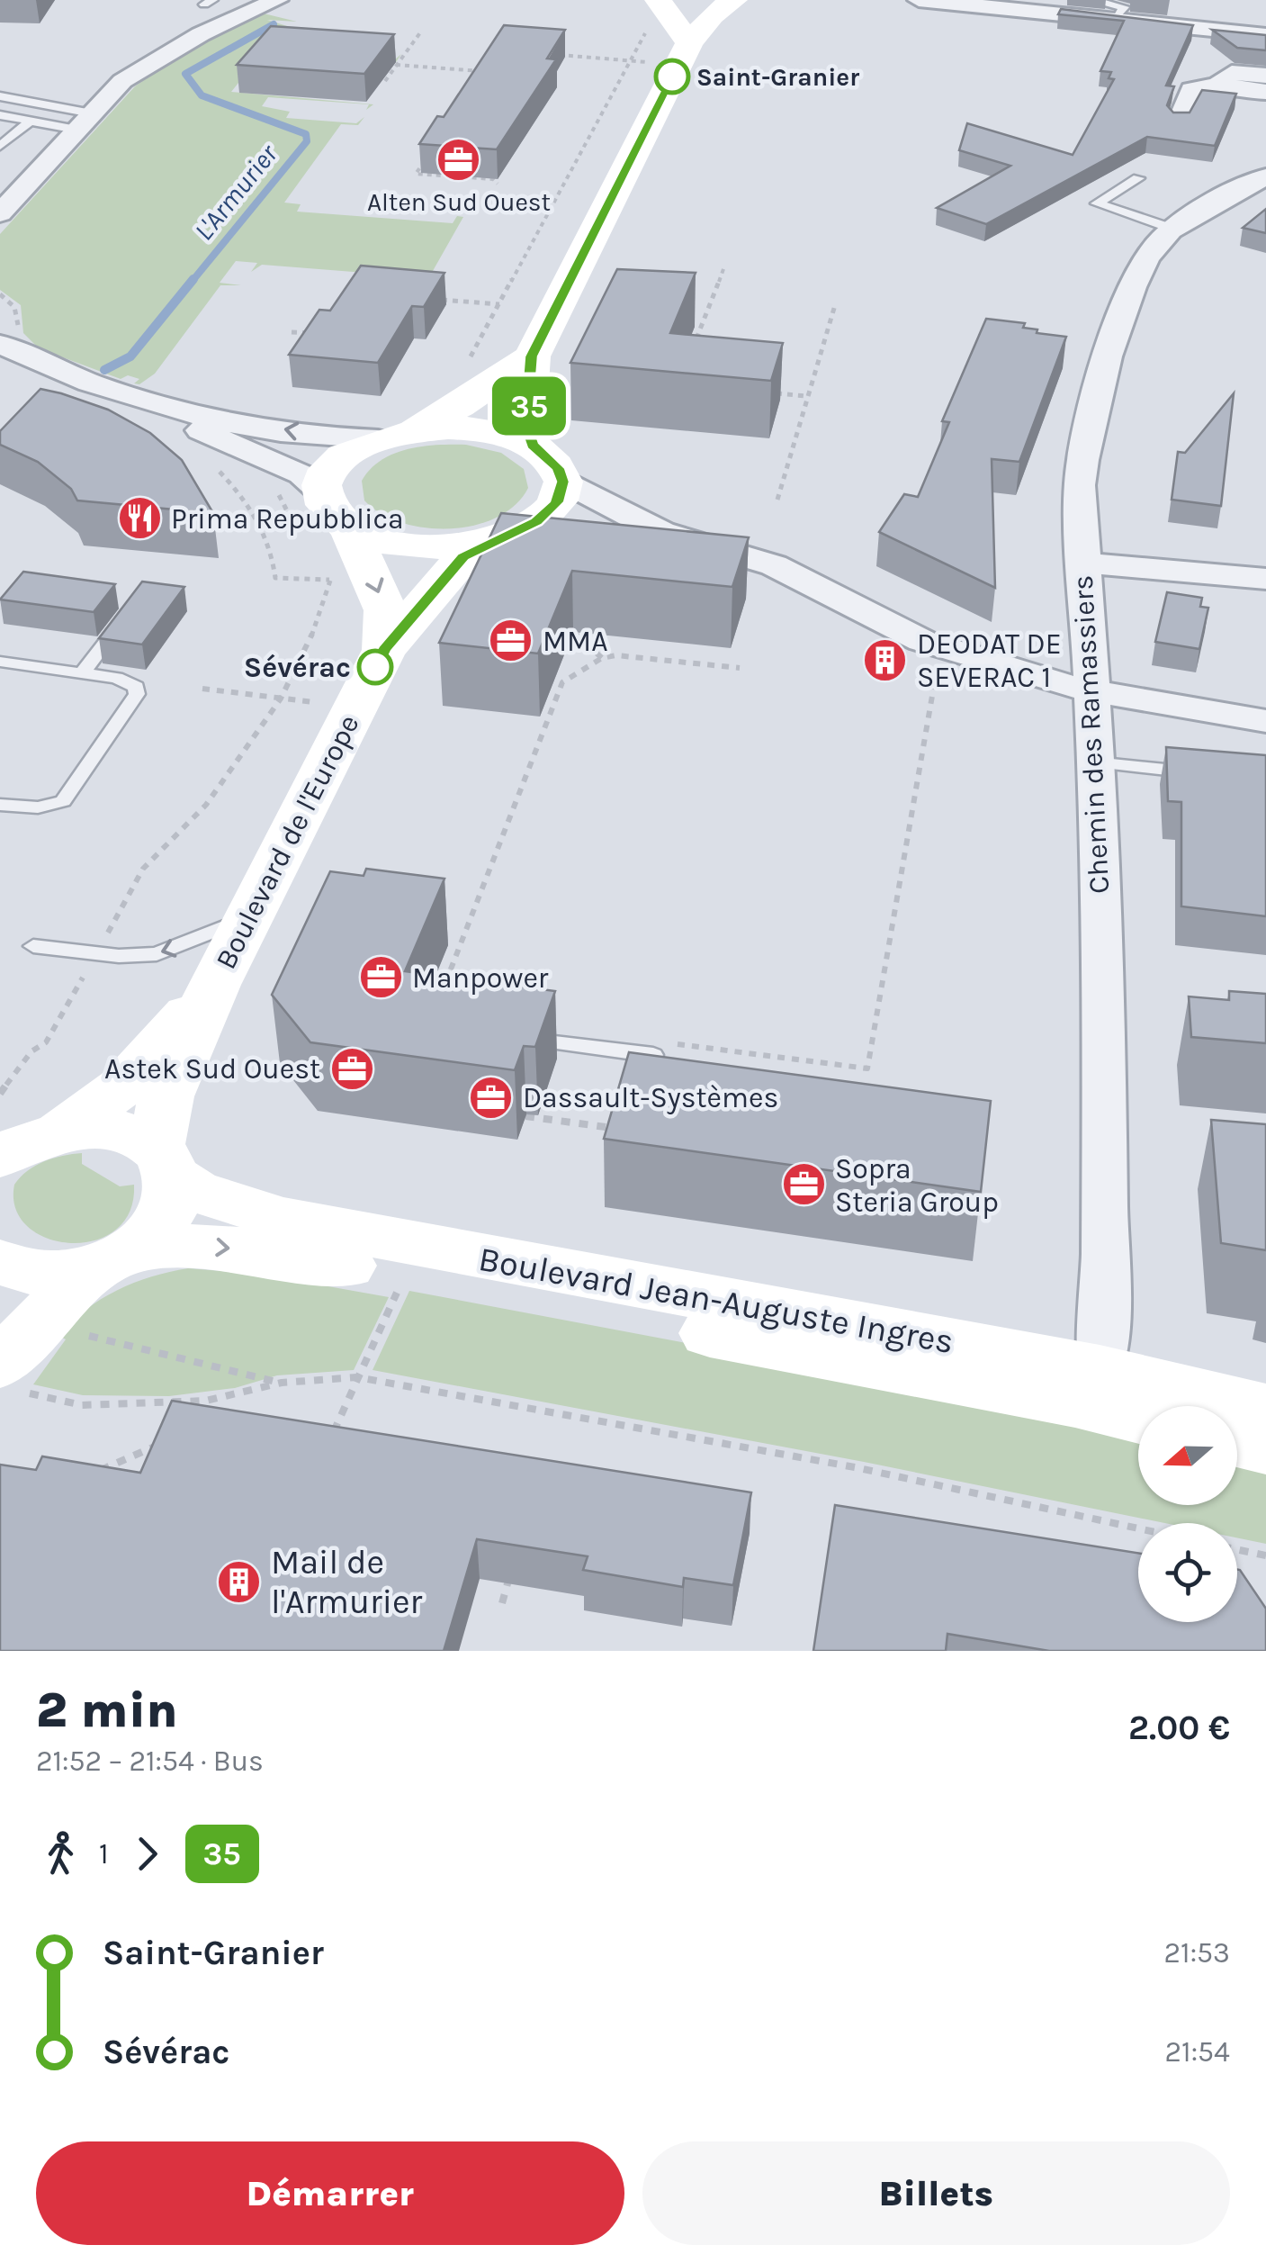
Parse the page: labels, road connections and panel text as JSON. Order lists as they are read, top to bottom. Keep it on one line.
{"streets":{"street":["Chemin des Ramassiers","Boulevard de l'Europe","Boulevard Jean-Auguste Ingres"]},"crossings":[["Chemin des Ramassiers","Boulevard Jean-Auguste Ingres"],["Boulevard de l'Europe","Boulevard Jean-Auguste Ingres"]],"water":["L'Armurier"],"places":{"other":["Saint-Granier","Sévérac"],"office":["Alten Sud Ouest","MMA","Manpower","Astek Sud Ouest","Dassault-Systèmes","Sopra Steria Group"],"restaurant":["Prima Repubblica"],"building":["DEODAT DE SEVERAC 1","Mail de l'Armurier"]},"lines":["bus line 35"],"north":"left","page":{"on_map":"35","heading":["2 min","21:52 – 21:54 · Bus","2.00 €"],"legs":["1","35"],"list":[{"name":"Saint-Granier","value":"21:53"},{"name":"Sévérac","value":"21:54"}],"buttons":["Démarrer","Billets"]}}
